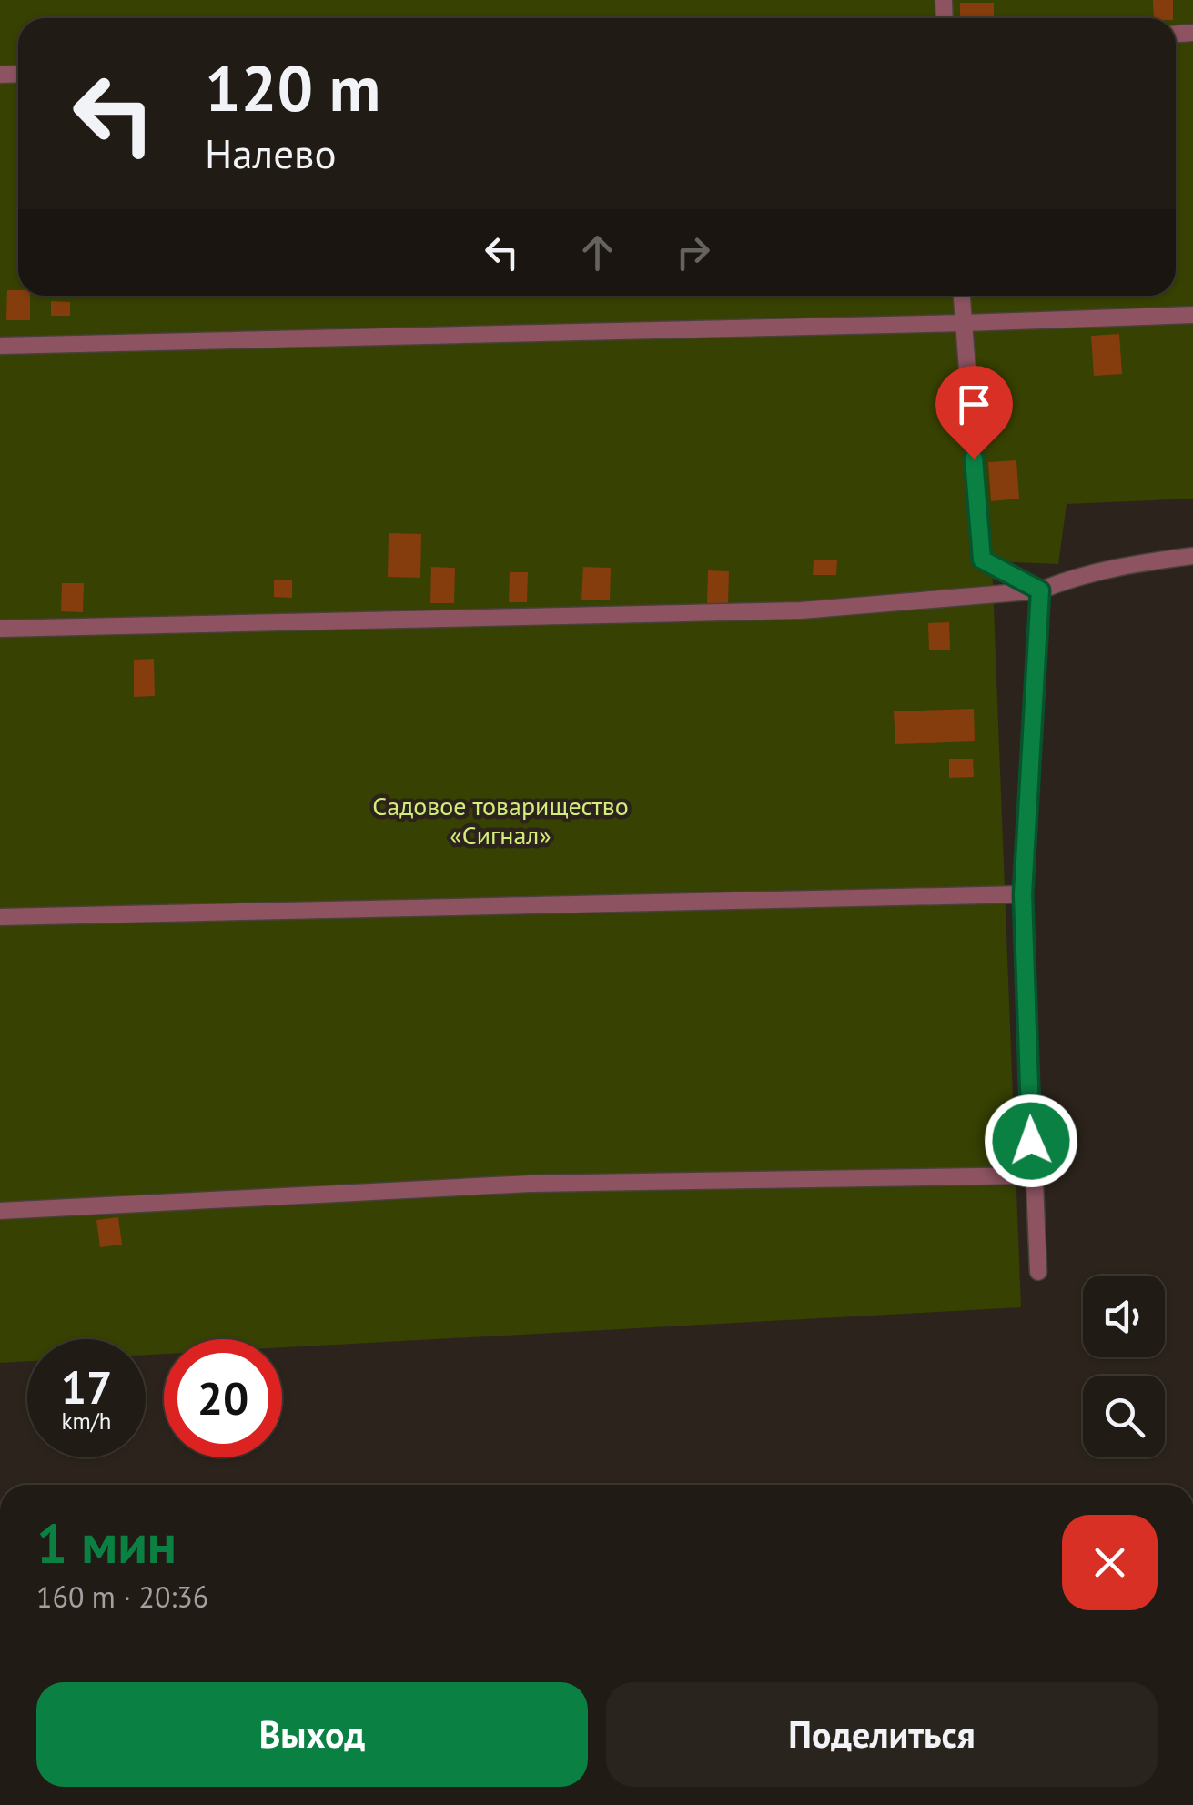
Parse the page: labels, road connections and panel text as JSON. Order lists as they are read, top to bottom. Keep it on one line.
{"parks":["Садовое товарищество «Сигнал»"],"page":{"turn":["120 m","Налево"],"speed":"17 km/h","limit":"20","heading":["1 мин","160 m · 20:36"],"buttons":["Выход","Поделиться"]}}
